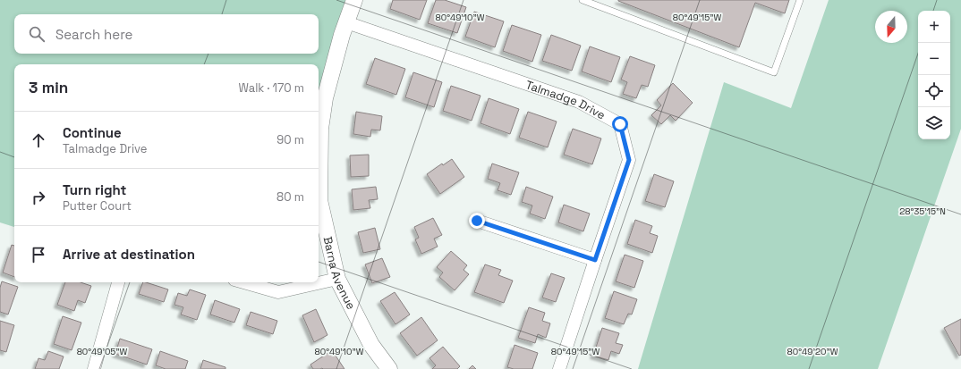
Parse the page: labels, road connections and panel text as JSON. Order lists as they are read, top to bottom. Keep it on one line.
{"streets":{"street":["Talmadge Drive","Barna Avenue"]},"crossings":[["Talmadge Drive","Barna Avenue"]],"north":"bottom","page":{"map_buttons":["+","−"],"search":"Search here","heading":["3 min","Walk · 170 m"],"list":[["Continue","Talmadge Drive","90 m"],["Turn right","Putter Court","80 m"],"Arrive at destination"]},"coordinates":["80°49'10\"W","80°49'15\"W","28°35'15\"N","80°49'05\"W","80°49'20\"W"]}
